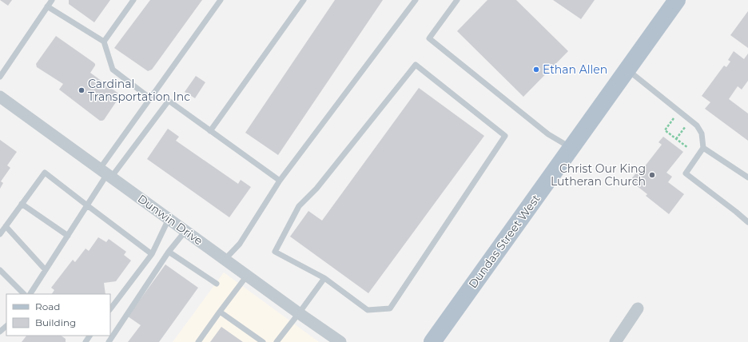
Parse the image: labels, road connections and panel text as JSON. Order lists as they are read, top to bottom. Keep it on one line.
{"streets":{"main road":["Dundas Street West"],"street":["Dunwin Drive"]},"places":["Ethan Allen","Cardinal Transportation Inc","Christ Our King Lutheran Church"],"legend":["Road","Building"]}
